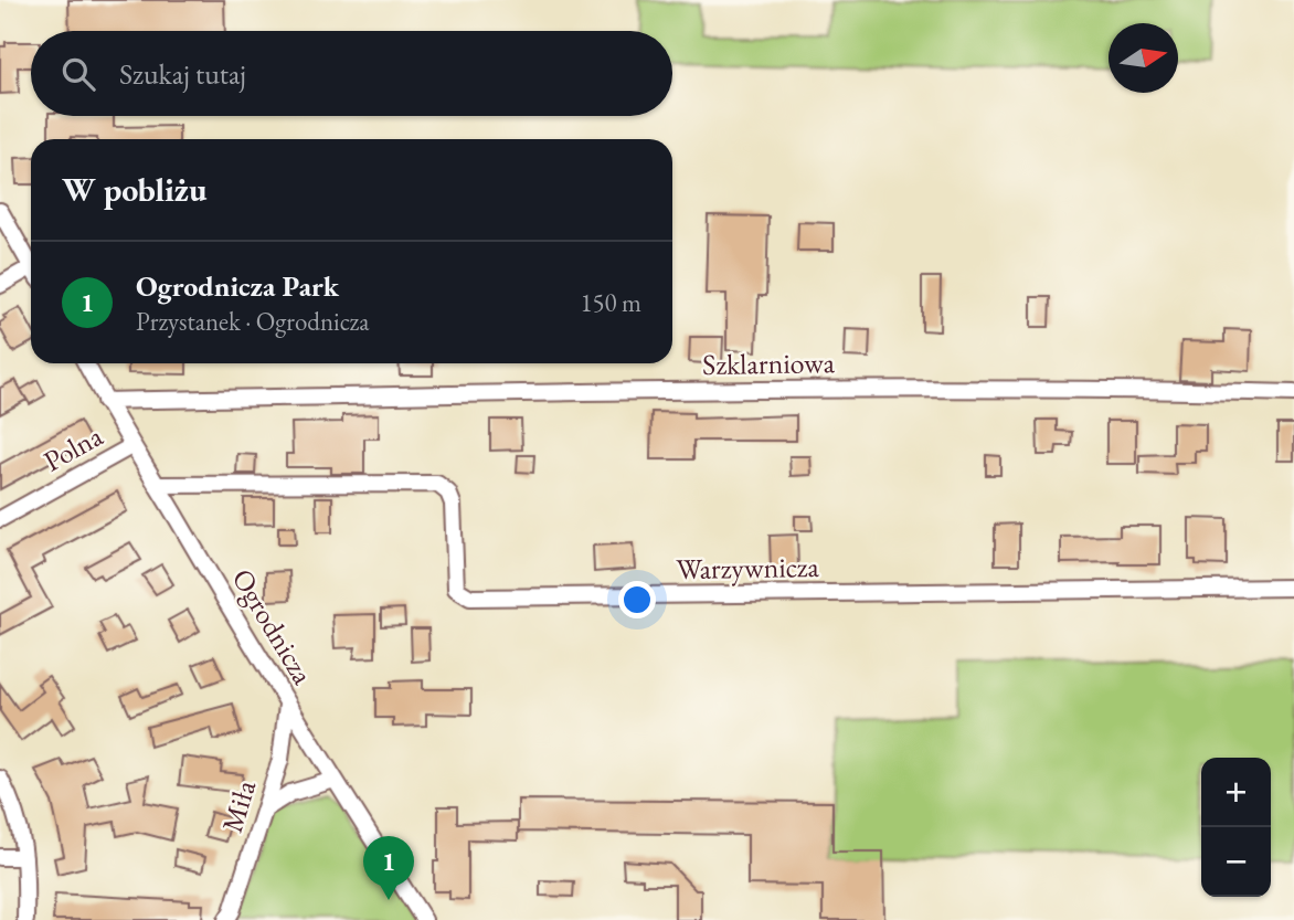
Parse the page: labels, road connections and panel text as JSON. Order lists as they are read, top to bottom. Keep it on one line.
{"streets":{"street":["Szklarniowa","Polna","Warzywnicza","Ogrodnicza","Miła"]},"crossings":[["Szklarniowa","Ogrodnicza"],["Polna","Ogrodnicza"],["Warzywnicza","Ogrodnicza"],["Ogrodnicza","Miła"]],"north":"right","page":{"search":"Szukaj tutaj","heading":"W pobliżu","list":[{"mark":"1","name":"Ogrodnicza Park","note":"Przystanek · Ogrodnicza","value":"150 m"}],"map_buttons":["+","−"],"pins":"1"}}
